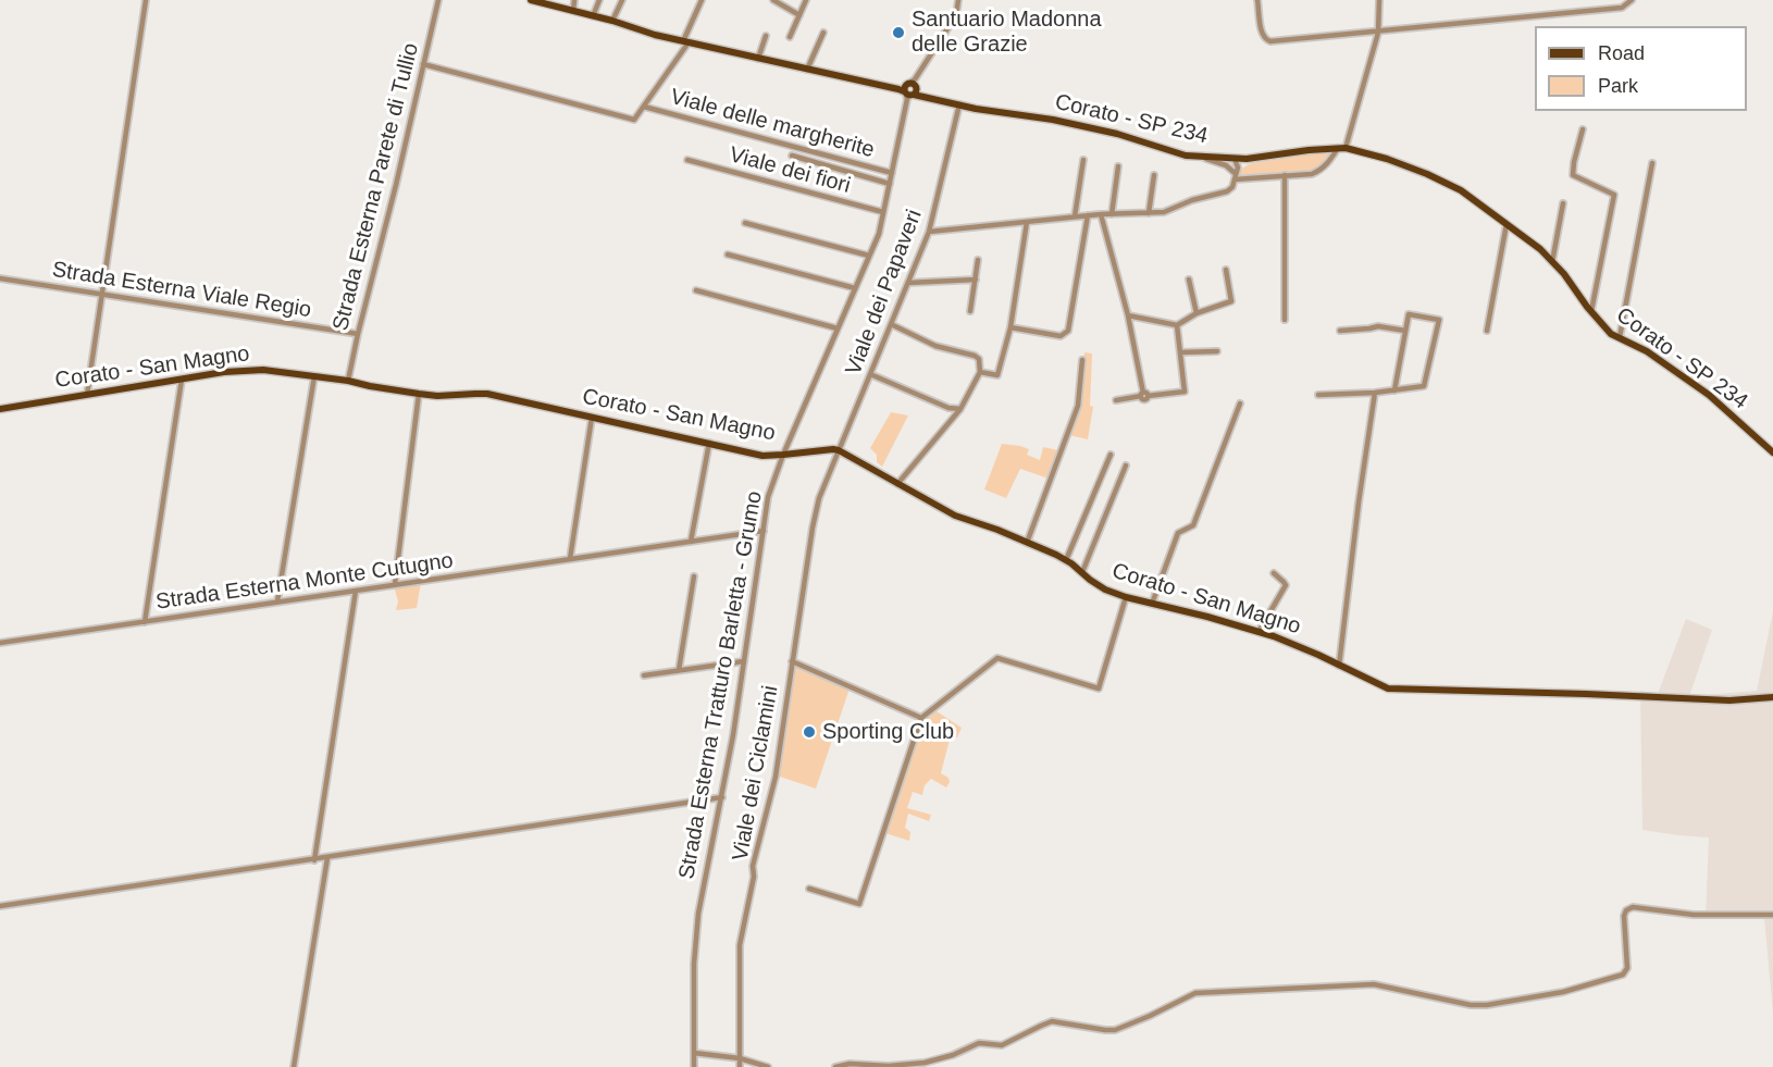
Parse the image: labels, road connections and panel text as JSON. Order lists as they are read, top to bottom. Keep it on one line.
{"streets":{"main road":["Corato - SP 234","Corato - San Magno"],"street":["Viale delle margherite","Viale dei fiori","Strada Esterna Parete di Tullio","Strada Esterna Viale Regio","Viale dei Papaveri","Strada Esterna Monte Cutugno","Strada Esterna Tratturo Barletta - Grumo","Viale dei Ciclamini"]},"crossings":[["Corato - SP 234","Viale dei Papaveri"],["Corato - SP 234","Strada Esterna Tratturo Barletta - Grumo"],["Viale delle margherite","Strada Esterna Tratturo Barletta - Grumo"],["Viale dei fiori","Strada Esterna Tratturo Barletta - Grumo"],["Strada Esterna Parete di Tullio","Strada Esterna Viale Regio"],["Strada Esterna Parete di Tullio","Corato - San Magno"],["Viale dei Papaveri","Corato - San Magno"],["Viale dei Papaveri","Viale dei Ciclamini"],["Corato - San Magno","Strada Esterna Tratturo Barletta - Grumo"],["Corato - San Magno","Viale dei Ciclamini"],["Strada Esterna Monte Cutugno","Strada Esterna Tratturo Barletta - Grumo"]],"places":["Santuario Madonna delle Grazie","Sporting Club"],"legend":["Road","Park"]}
